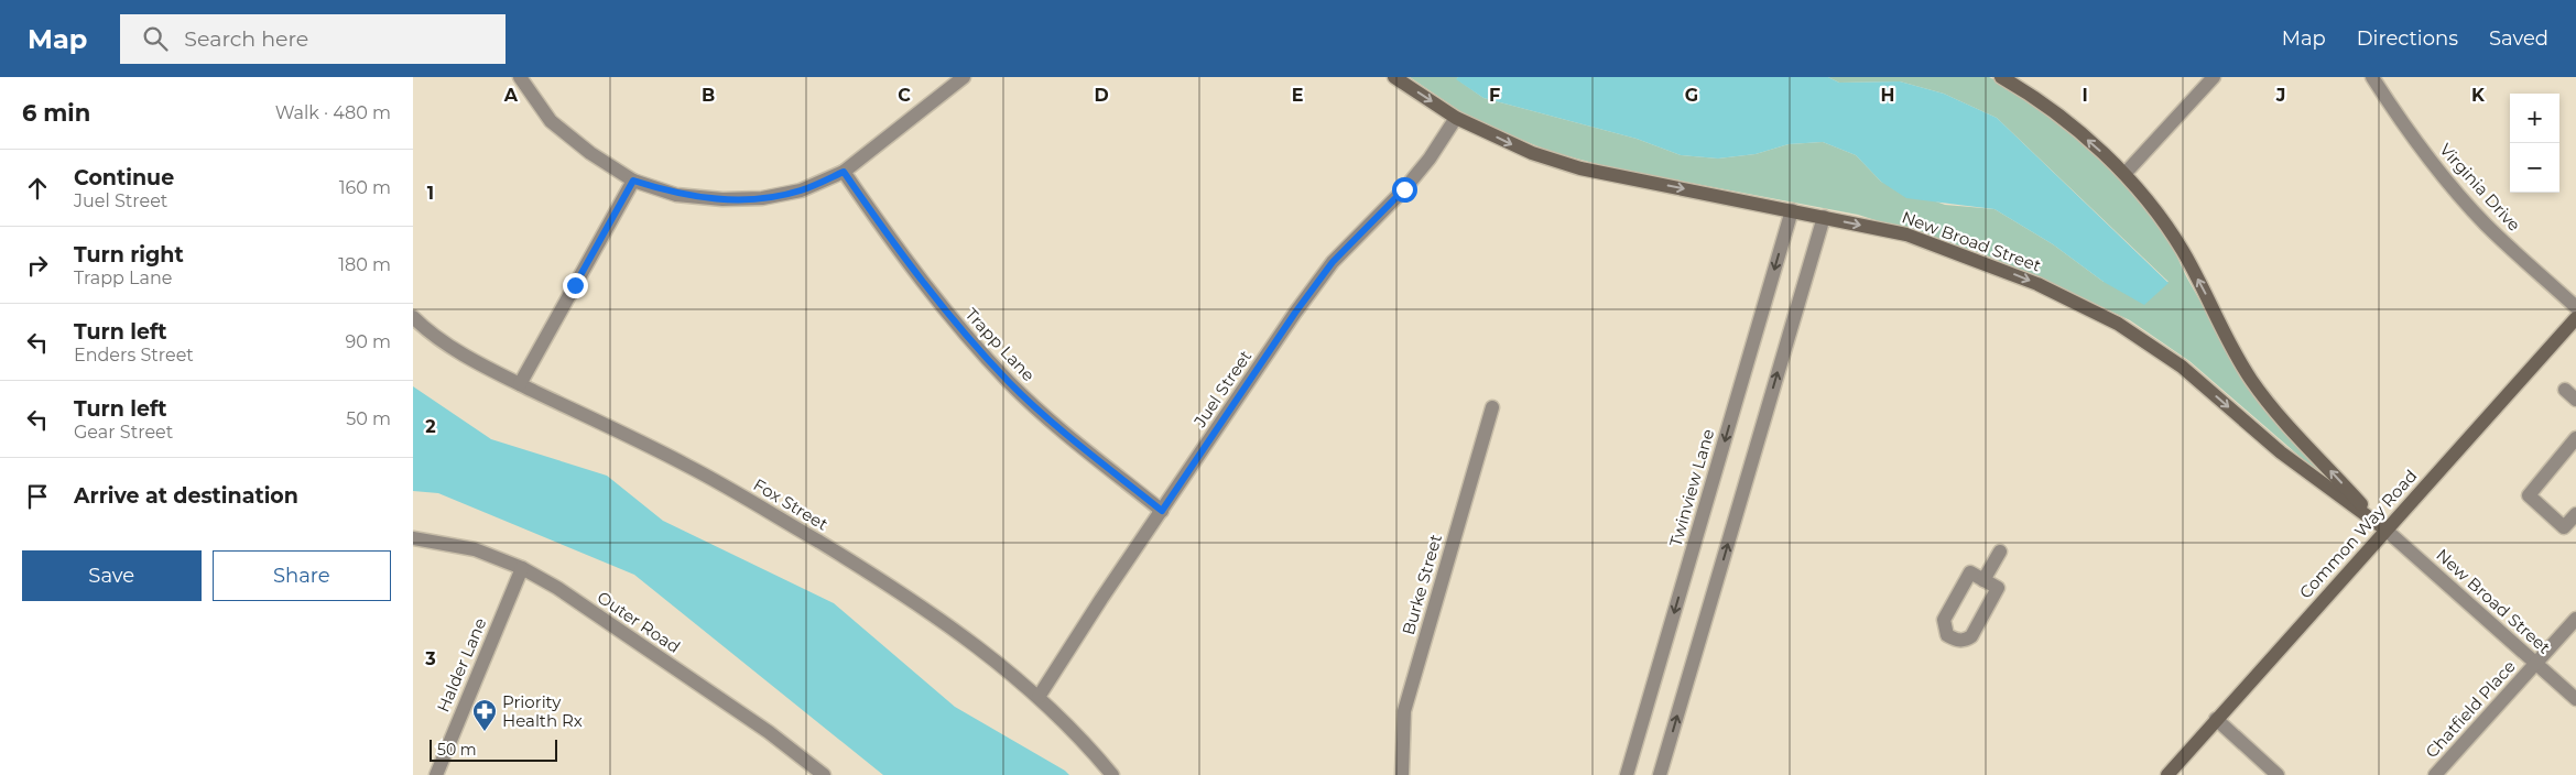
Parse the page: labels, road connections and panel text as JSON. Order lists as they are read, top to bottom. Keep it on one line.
{"streets":{"street":["Virginia Drive","New Broad Street","Trapp Lane","Juel Street","Twinview Lane","Fox Street","Common Way Road","Burke Street","Outer Road","Halder Lane","Chatfield Place"]},"crossings":[["New Broad Street","Juel Street"],["New Broad Street","Twinview Lane"],["New Broad Street","Common Way Road"],["New Broad Street","Chatfield Place"],["Trapp Lane","Juel Street"],["Juel Street","Fox Street"],["Outer Road","Halder Lane"]],"places":{"pharmacy":["Priority Health Rx"]},"scale_bar":"50 m","page":{"header":"Map","search":"Search here","nav":["Map","Directions","Saved"],"heading":["6 min","Walk · 480 m"],"map_buttons":["+","−"],"list":[["Continue","Juel Street","160 m"],["Turn right","Trapp Lane","180 m"],["Turn left","Enders Street","90 m"],["Turn left","Gear Street","50 m"],"Arrive at destination"],"buttons":["Save","Share"],"scale":"50 m"},"grid":{"columns":["A","B","C","D","E","F","G","H","I","J","K"],"rows":["1","2","3"]}}
